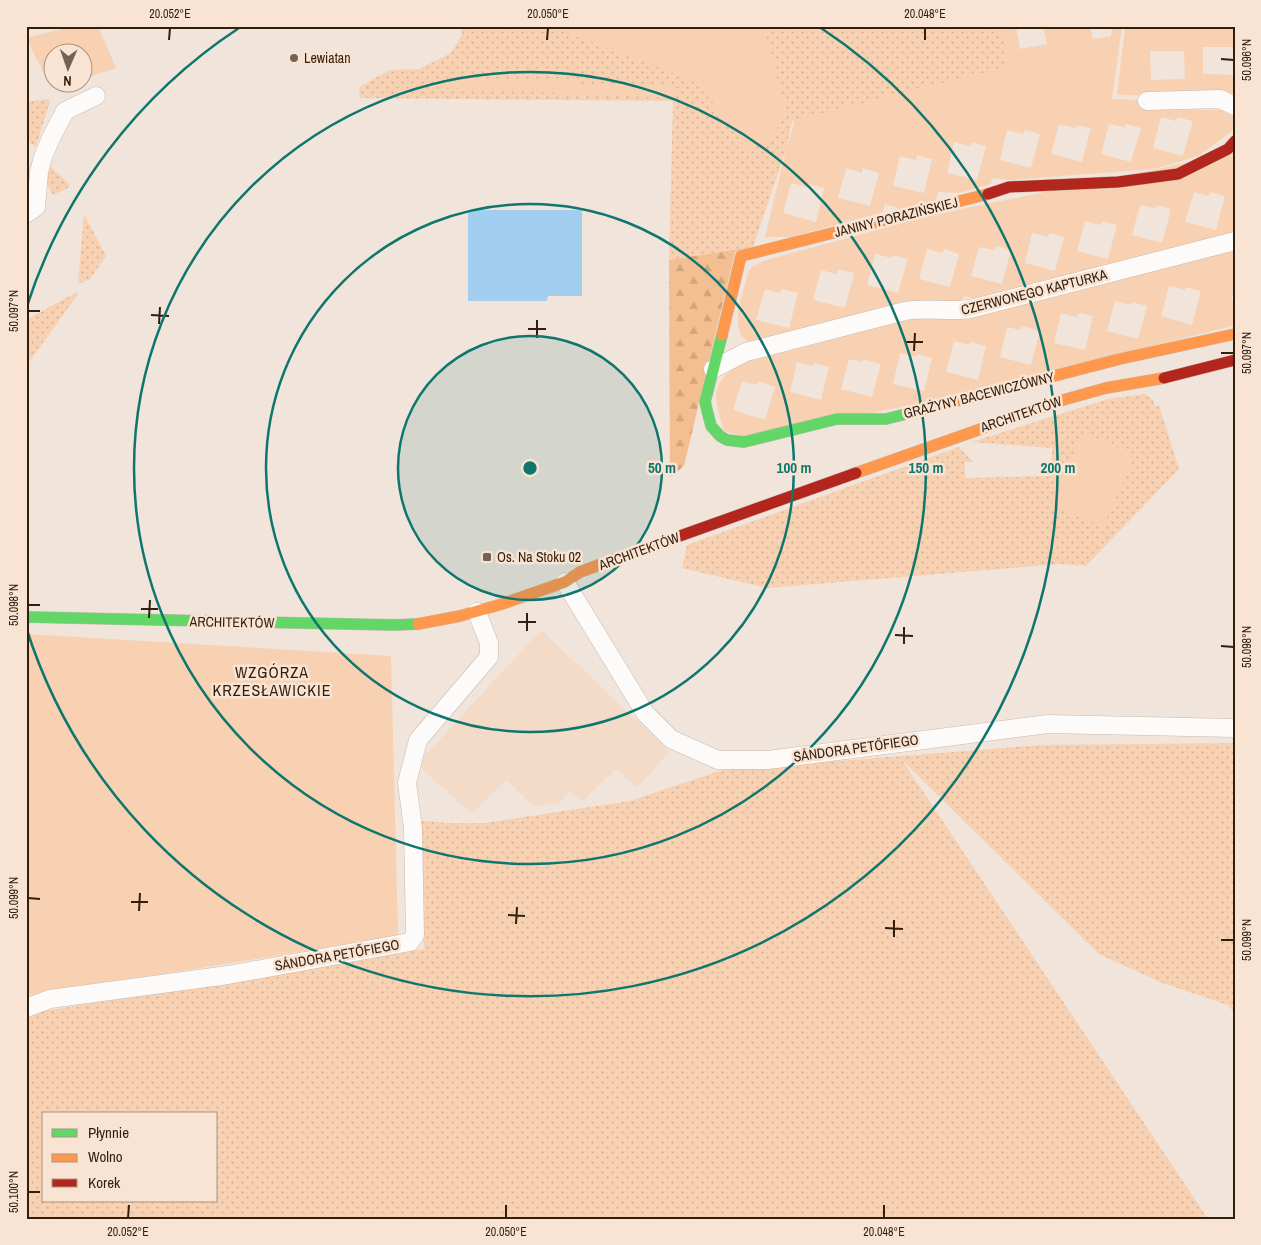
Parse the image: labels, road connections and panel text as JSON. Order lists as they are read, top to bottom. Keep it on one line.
{"streets":{"street":["JANINY PORAZIŃSKIEJ","CZERWONEGO KAPTURKA","GRAŻYNY BACEWICZÓWNY","ARCHITEKTÓW","SÁNDORA PETŐFIEGO"]},"crossings":[["JANINY PORAZIŃSKIEJ","CZERWONEGO KAPTURKA"],["JANINY PORAZIŃSKIEJ","GRAŻYNY BACEWICZÓWNY"],["ARCHITEKTÓW","SÁNDORA PETŐFIEGO"]],"districts":["WZGÓRZA KRZESŁAWICKIE"],"places":{"other":["Lewiatan"],"transit":["Os. Na Stoku 02"]},"legend":["Płynnie","Wolno","Korek"],"north":"bottom","coordinates":["20.052°E","20.050°E","20.048°E","50.096°N","50.097°N","50.098°N","50.099°N","50.100°N"],"rings":["50 m","100 m","150 m","200 m"]}
